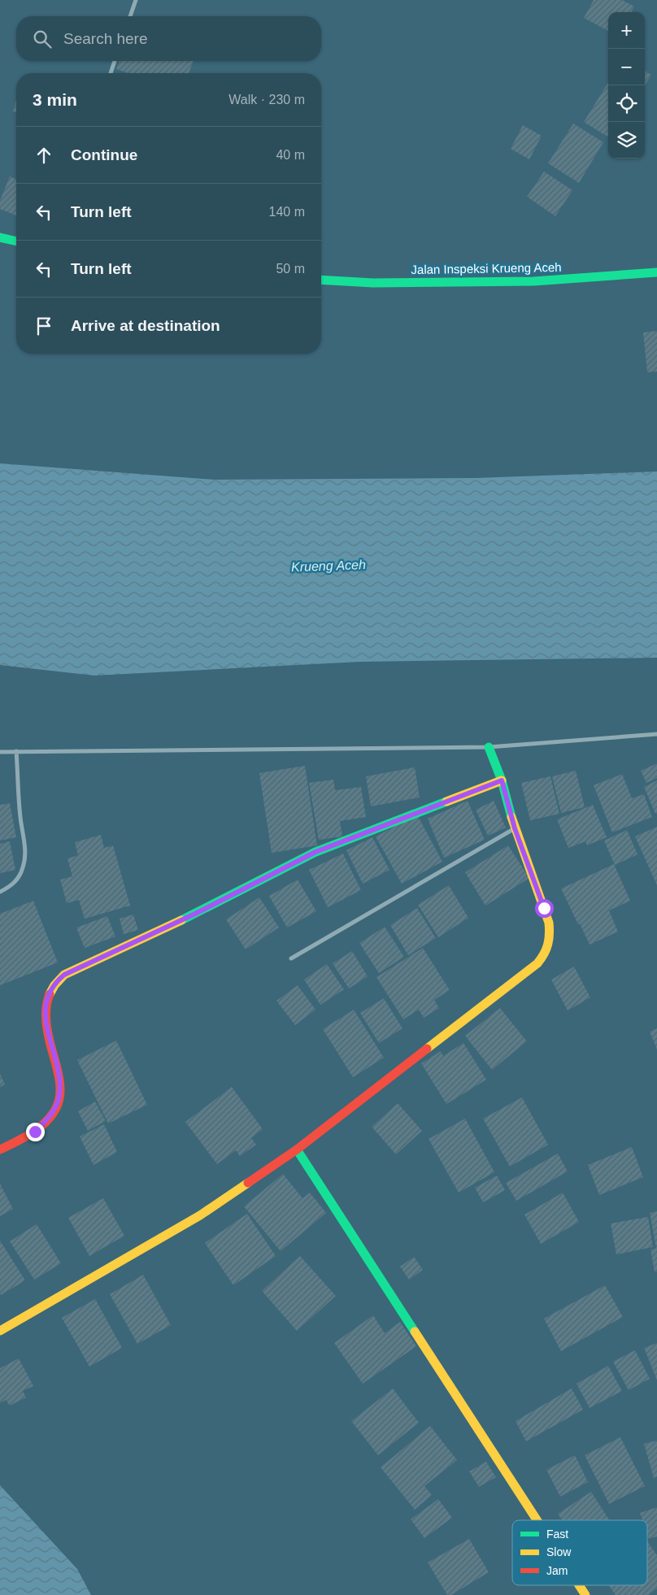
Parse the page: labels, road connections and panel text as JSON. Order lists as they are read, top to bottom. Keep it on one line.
{"streets":{"street":["Jalan Inspeksi Krueng Aceh"]},"water":["Krueng Aceh"],"legend":["Fast","Slow","Jam"],"page":{"map_buttons":["+","−"],"search":"Search here","heading":["3 min","Walk · 230 m"],"list":[["Continue","40 m"],["Turn left","140 m"],["Turn left","50 m"],"Arrive at destination"]}}
